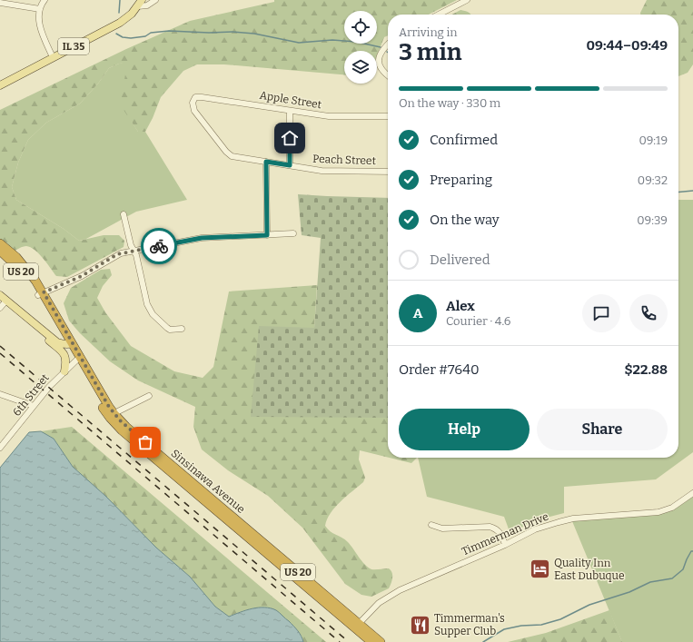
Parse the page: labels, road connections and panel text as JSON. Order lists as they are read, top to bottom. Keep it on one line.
{"streets":{"highway":["US 20","Sinsinawa Avenue"],"main road":["IL 35"],"street":["Apple Street","Peach Street","6th Street","Timmerman Drive"]},"crossings":[["Apple Street","Peach Street"],["6th Street","Sinsinawa Avenue"],["Sinsinawa Avenue","Timmerman Drive"]],"places":{"hotel":["Quality Inn East Dubuque"],"restaurant":["Timmerman's Supper Club"]},"page":{"heading":["3 min","Arriving in","09:44–09:49"],"panel":["Alex","Courier · 4.6","Order #7640","$22.88"],"bar":"On the way · 330 m","list":[["Confirmed","09:19"],["Preparing","09:32"],["On the way","09:39"],"Delivered"],"round":"A","buttons":["Help","Share"]}}
